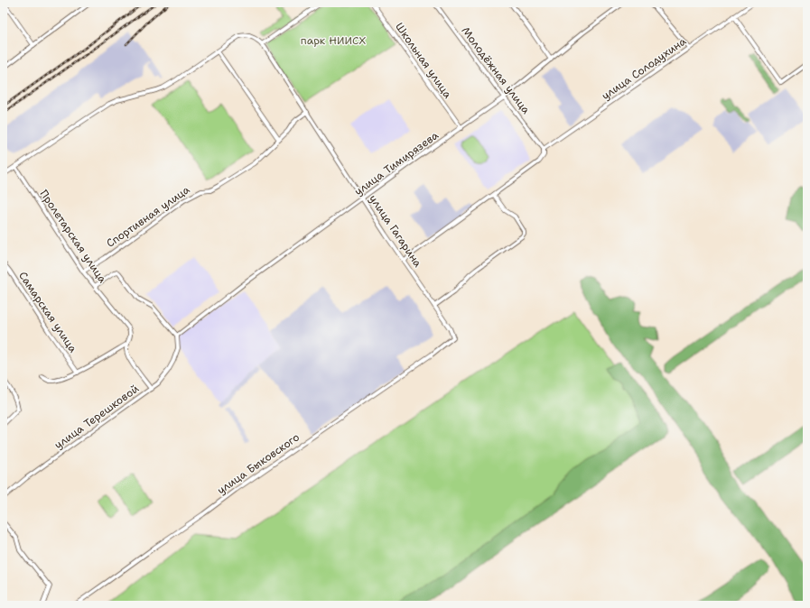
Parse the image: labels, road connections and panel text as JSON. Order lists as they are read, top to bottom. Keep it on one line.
{"streets":{"street":["Школьная улица","улица Солодухина","Молодёжная улица","улица Тимирязева","Спортивная улица","улица Гагарина","Пролетарская улица","Самарская улица","улица Терешковой","улица Быковского"]},"crossings":[["Школьная улица","улица Тимирязева"],["улица Солодухина","Молодёжная улица"],["Молодёжная улица","улица Тимирязева"],["улица Тимирязева","улица Гагарина"],["улица Тимирязева","улица Терешковой"],["Спортивная улица","улица Гагарина"],["Спортивная улица","Пролетарская улица"],["улица Гагарина","улица Быковского"],["Пролетарская улица","улица Терешковой"]],"parks":["парк НИИСХ"]}
